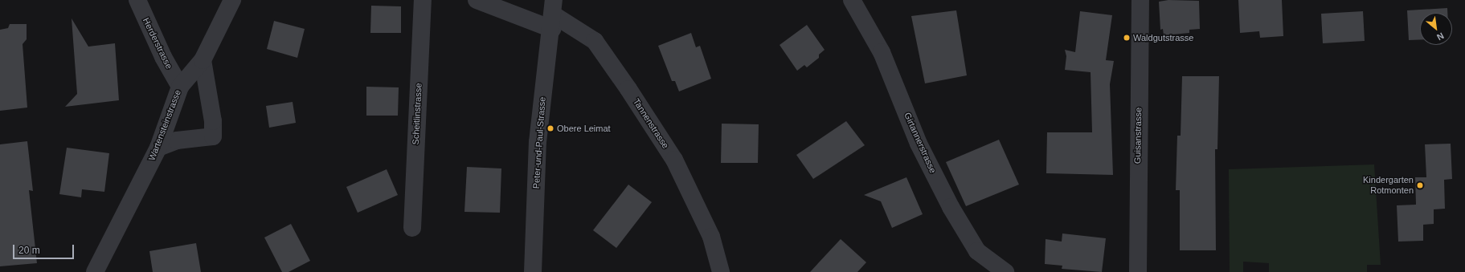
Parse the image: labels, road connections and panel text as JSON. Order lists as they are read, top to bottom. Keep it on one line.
{"streets":{"street":["Herderstrasse","Scheitlinstrasse","Tannenstrasse","Wartensteinstrasse","Guisanstrasse","Peter-und-Paul-Strasse","Girtannerstrasse"]},"crossings":[["Herderstrasse","Wartensteinstrasse"],["Tannenstrasse","Peter-und-Paul-Strasse"]],"places":["Waldgutstrasse","Obere Leimat","Kindergarten Rotmonten"],"scale_bar":"20 m","north":"bottom right"}
